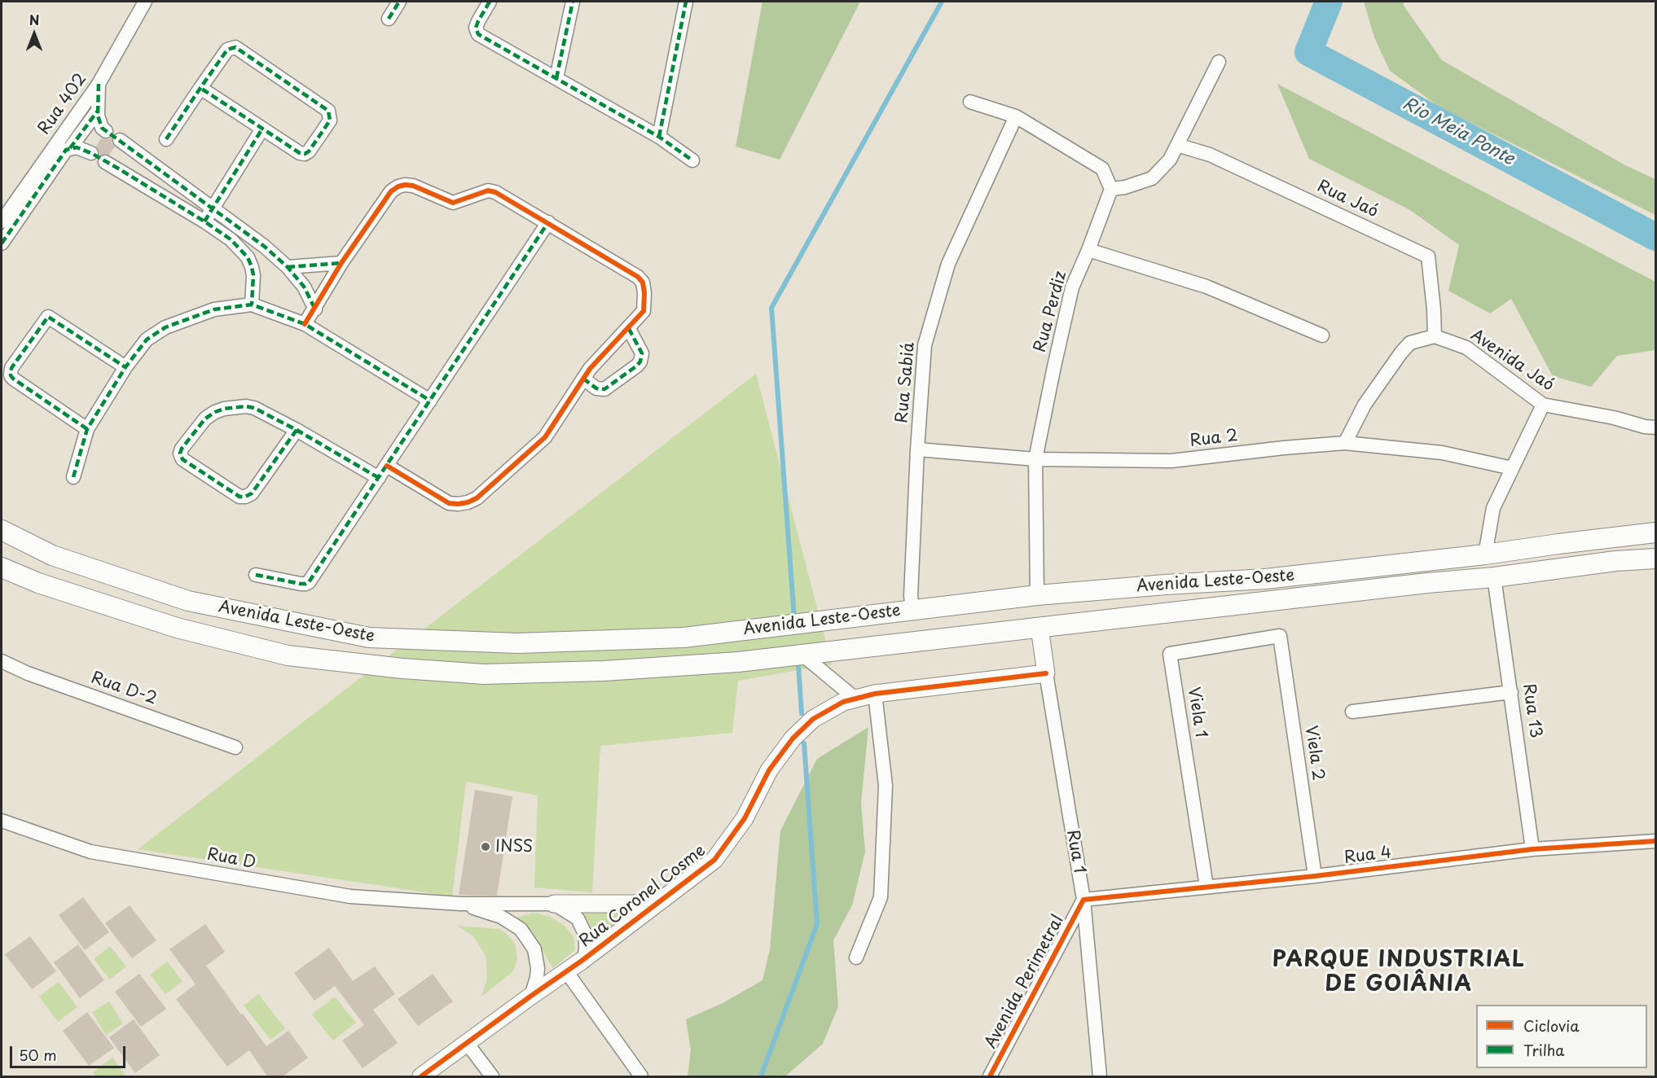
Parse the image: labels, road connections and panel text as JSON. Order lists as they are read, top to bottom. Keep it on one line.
{"streets":{"main road":["Avenida Leste-Oeste"],"street":["Rua 402","Rua Jaó","Rua Perdiz","Avenida Jaó","Rua Sabiá","Rua 2","Rua D-2","Rua 13","Viela 1","Viela 2","Rua 1","Rua 4","Rua D","Rua Coronel Cosme","Avenida Perimetral"]},"crossings":[["Rua Jaó","Avenida Jaó"],["Rua Perdiz","Rua 2"],["Rua Perdiz","Avenida Leste-Oeste"],["Rua Sabiá","Rua 2"],["Rua Sabiá","Avenida Leste-Oeste"],["Avenida Leste-Oeste","Rua 13"],["Avenida Leste-Oeste","Rua 1"],["Rua 13","Rua 4"],["Viela 1","Viela 2"],["Viela 1","Rua 4"],["Viela 2","Rua 4"],["Rua 1","Rua 4"],["Rua 1","Rua Coronel Cosme"],["Rua 1","Avenida Perimetral"],["Rua 4","Avenida Perimetral"],["Rua D","Rua Coronel Cosme"]],"districts":["PARQUE INDUSTRIAL DE GOIÂNIA"],"water":["Rio Meia Ponte"],"places":["INSS"],"legend":["Ciclovia","Trilha"],"scale_bar":"50 m","north":"top"}
